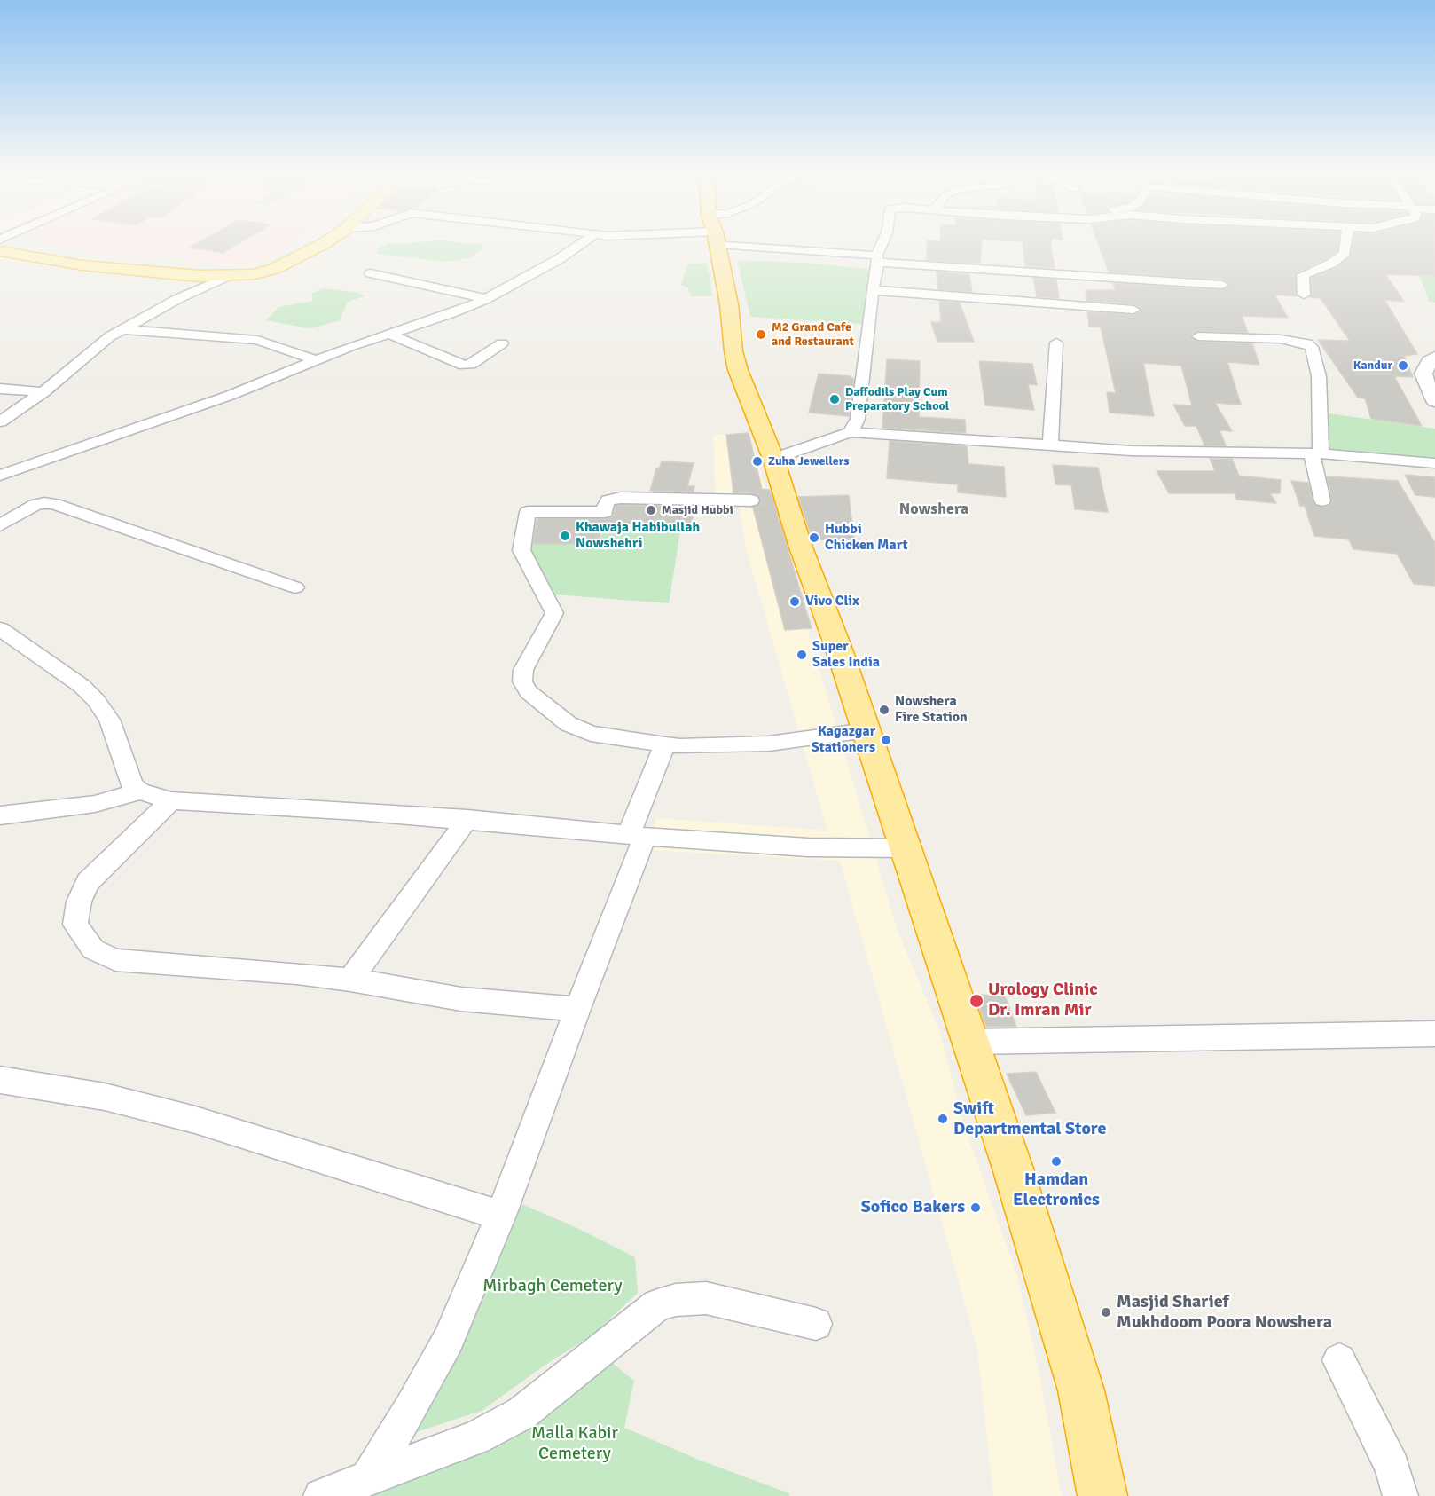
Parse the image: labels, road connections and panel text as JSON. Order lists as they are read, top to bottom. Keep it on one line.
{"districts":["Nowshera"],"parks":["Mirbagh Cemetery","Malla Kabir Cemetery"],"places":["M2 Grand Cafe and Restaurant","Kandur","Daffodils Play Cum Preparatory School","Zuha Jewellers","Masjid Hubbi","Khawaja Habibullah Nowshehri","Hubbi Chicken Mart","Vivo Clix","Super Sales India","Nowshera Fire Station","Kagazgar Stationers","Urology Clinic Dr. Imran Mir","Swift Departmental Store","Hamdan Electronics","Sofico Bakers","Masjid Sharief Mukhdoom Poora Nowshera"]}
